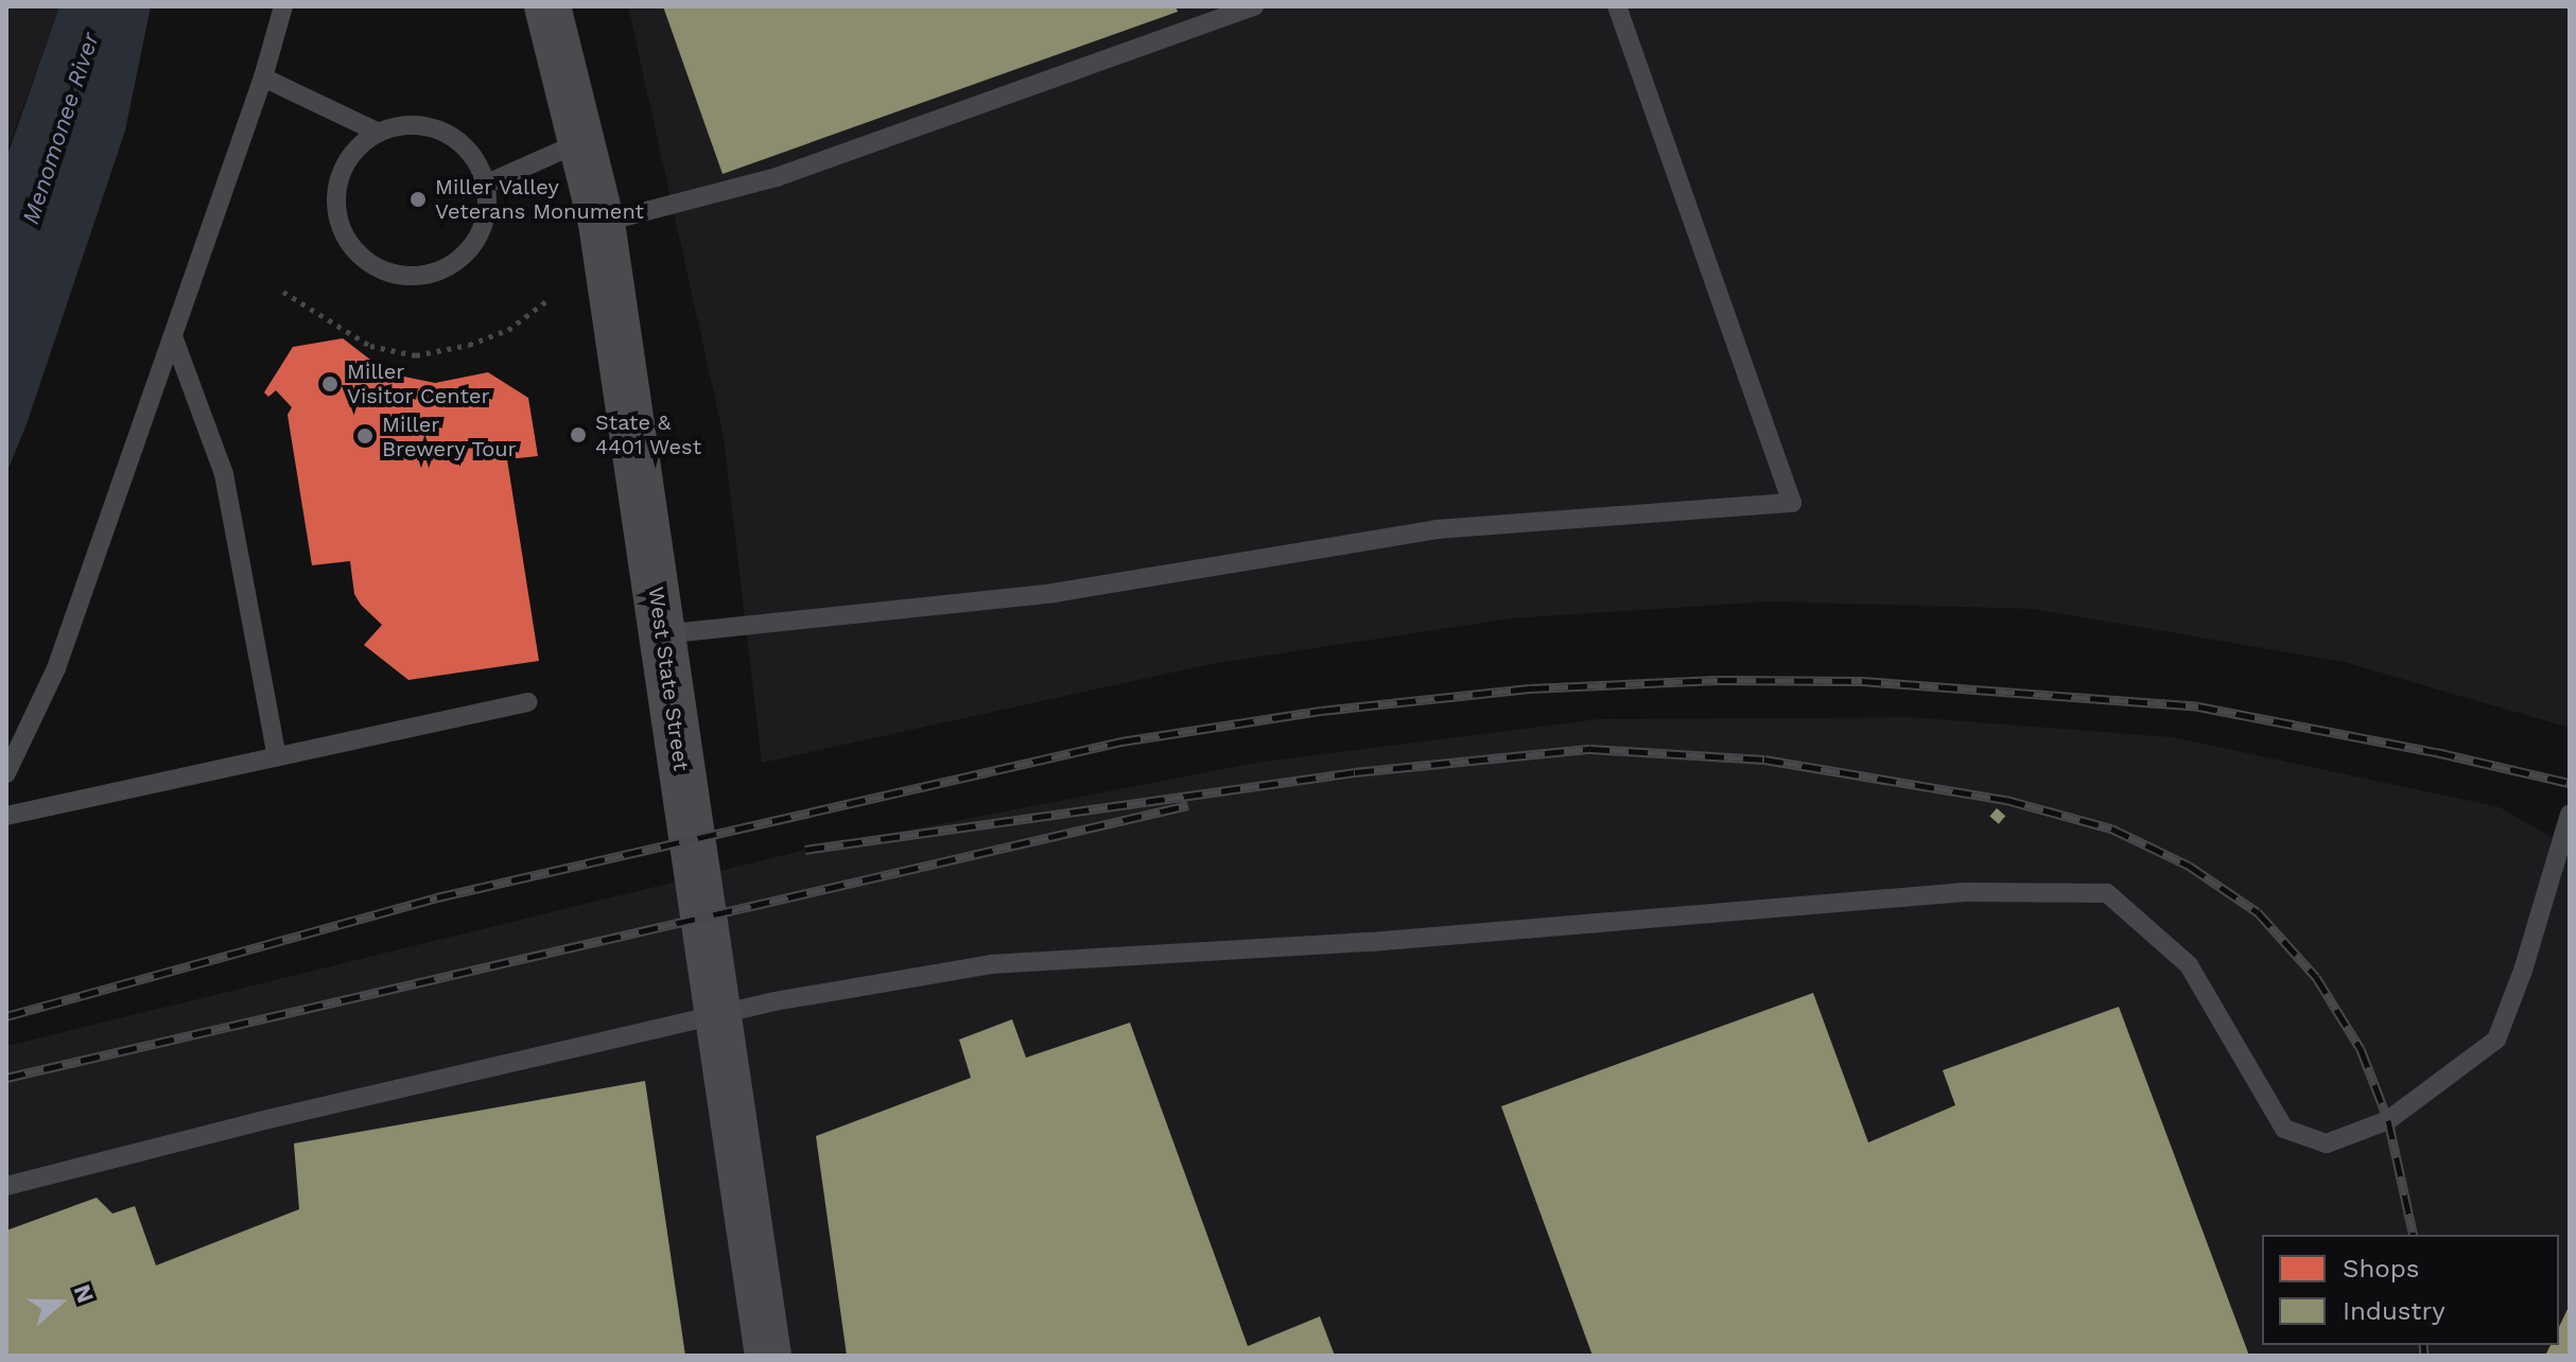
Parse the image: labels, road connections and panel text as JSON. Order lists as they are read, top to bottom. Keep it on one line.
{"streets":{"main road":["West State Street"]},"water":["Menomonee River"],"places":["Miller Valley Veterans Monument","Miller Visitor Center","State & 4401 West","Miller Brewery Tour"],"legend":["Shops","Industry"],"north":"right"}
